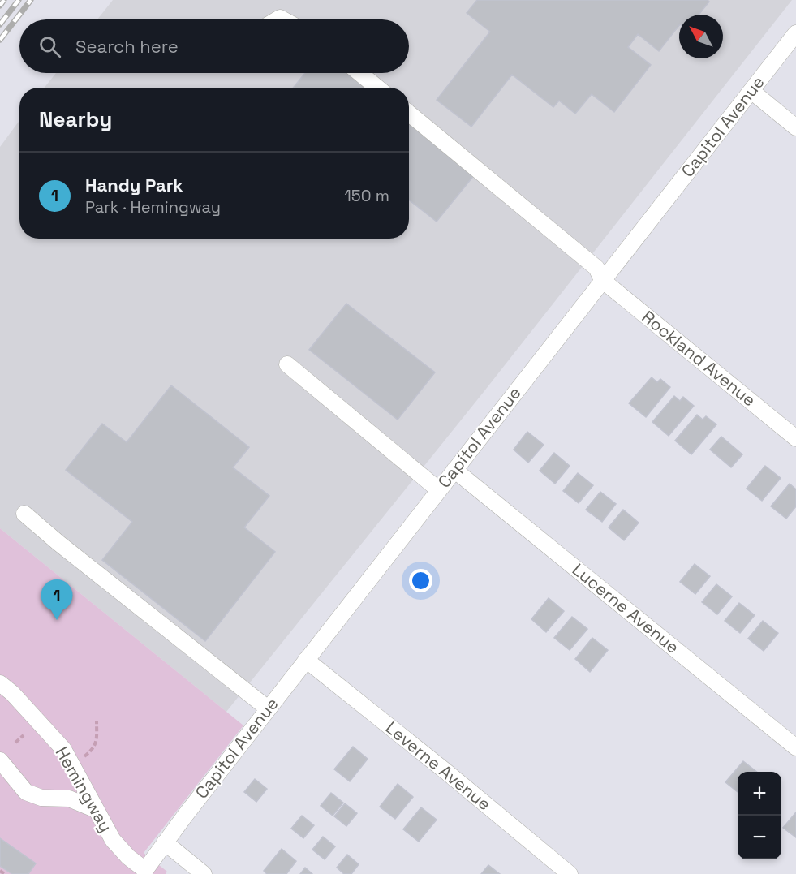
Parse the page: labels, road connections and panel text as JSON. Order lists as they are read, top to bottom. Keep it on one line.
{"streets":{"street":["Capitol Avenue","Rockland Avenue","Lucerne Avenue","Leverne Avenue","Hemingway"]},"crossings":[["Capitol Avenue","Rockland Avenue"],["Capitol Avenue","Lucerne Avenue"],["Capitol Avenue","Leverne Avenue"],["Capitol Avenue","Hemingway"]],"north":"top left","page":{"search":"Search here","heading":"Nearby","list":[{"mark":"1","name":"Handy Park","note":"Park · Hemingway","value":"150 m"}],"pins":"1","map_buttons":["+","−"]}}
